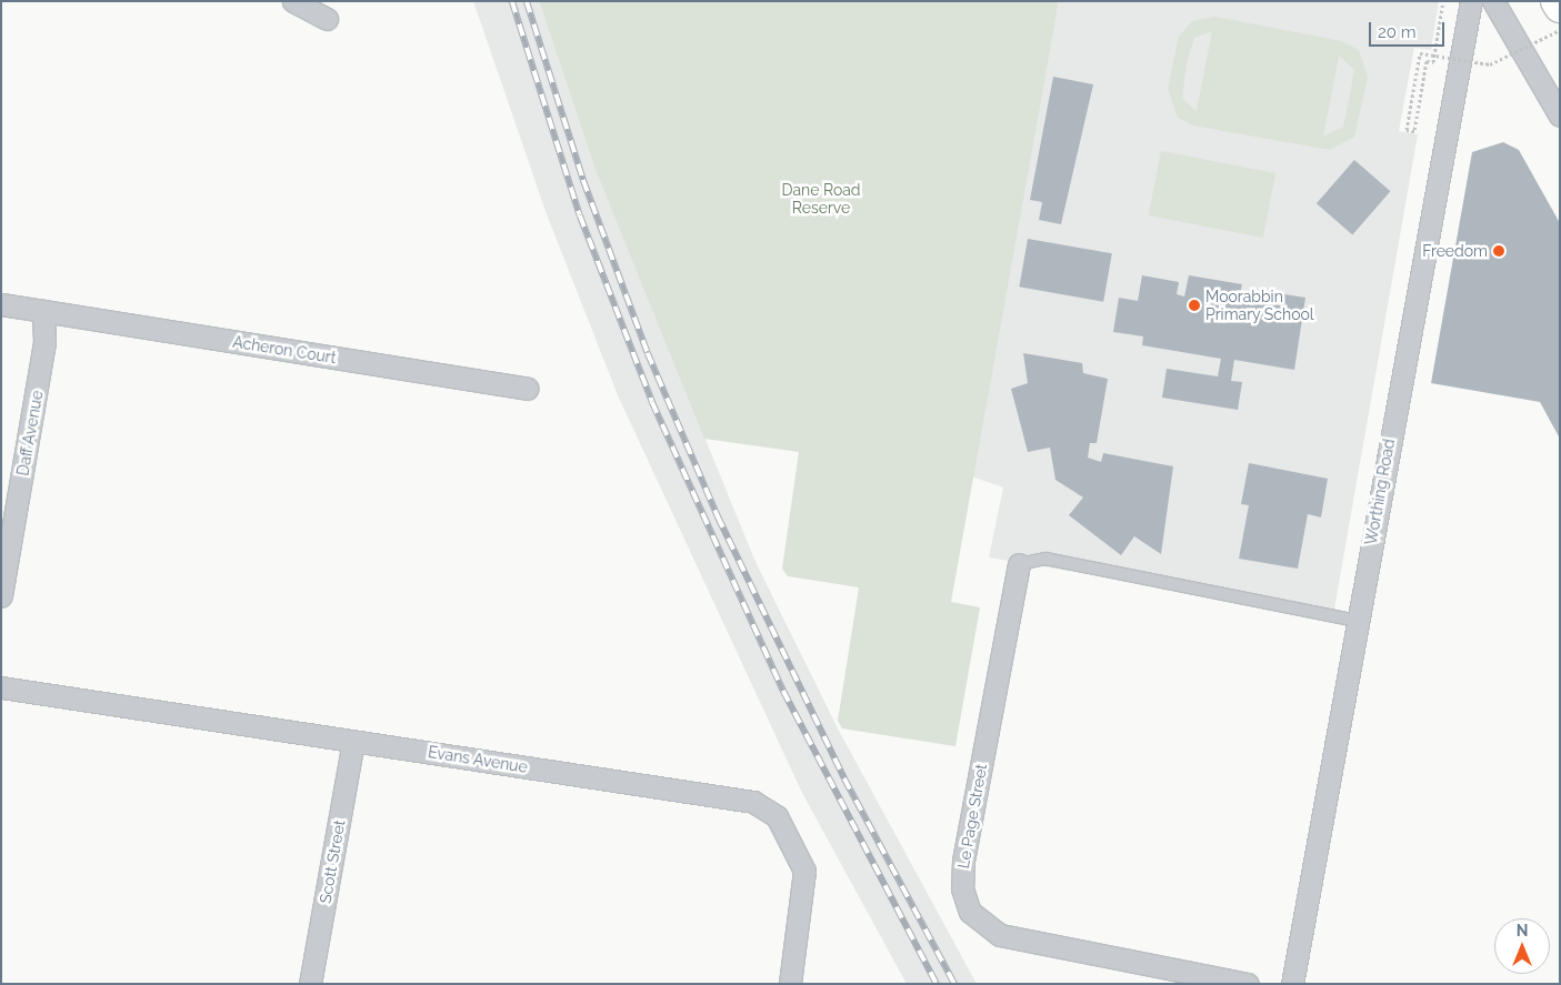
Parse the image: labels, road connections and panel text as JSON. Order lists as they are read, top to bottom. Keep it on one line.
{"streets":{"street":["Acheron Court","Daff Avenue","Worthing Road","Evans Avenue","Le Page Street","Scott Street"]},"crossings":[["Acheron Court","Daff Avenue"],["Evans Avenue","Scott Street"]],"parks":["Dane Road Reserve"],"places":["Freedom","Moorabbin Primary School"],"scale_bar":"20 m","north":"top"}
